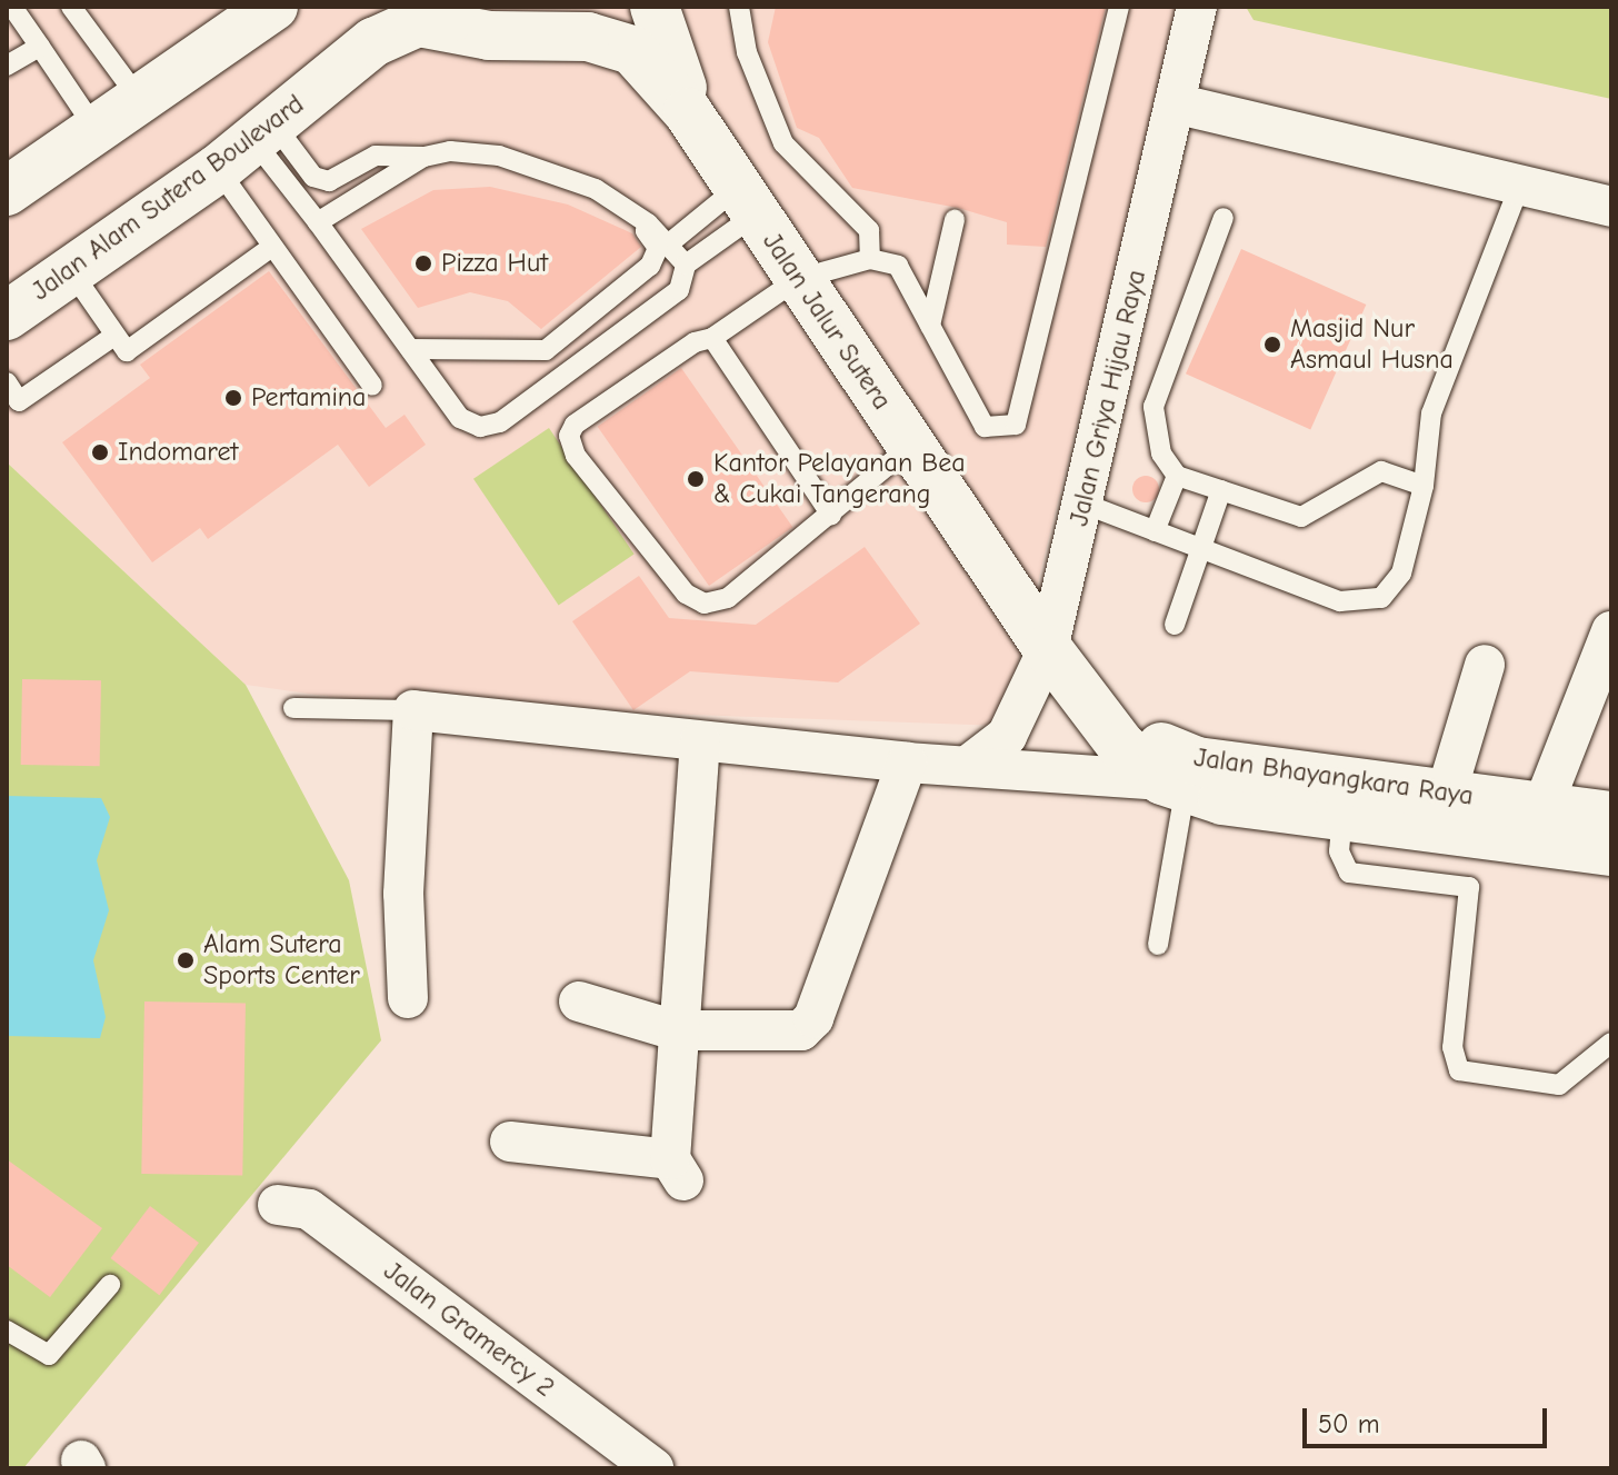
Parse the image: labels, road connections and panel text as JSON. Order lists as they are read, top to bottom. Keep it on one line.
{"streets":{"main road":["Jalan Alam Sutera Boulevard","Jalan Jalur Sutera","Jalan Bhayangkara Raya"],"street":["Jalan Griya Hijau Raya","Jalan Gramercy 2"]},"crossings":[["Jalan Alam Sutera Boulevard","Jalan Jalur Sutera"],["Jalan Jalur Sutera","Jalan Griya Hijau Raya"],["Jalan Jalur Sutera","Jalan Bhayangkara Raya"],["Jalan Griya Hijau Raya","Jalan Bhayangkara Raya"]],"places":["Pizza Hut","Masjid Nur Asmaul Husna","Pertamina","Indomaret","Kantor Pelayanan Bea & Cukai Tangerang","Alam Sutera Sports Center"],"scale_bar":"50 m"}
